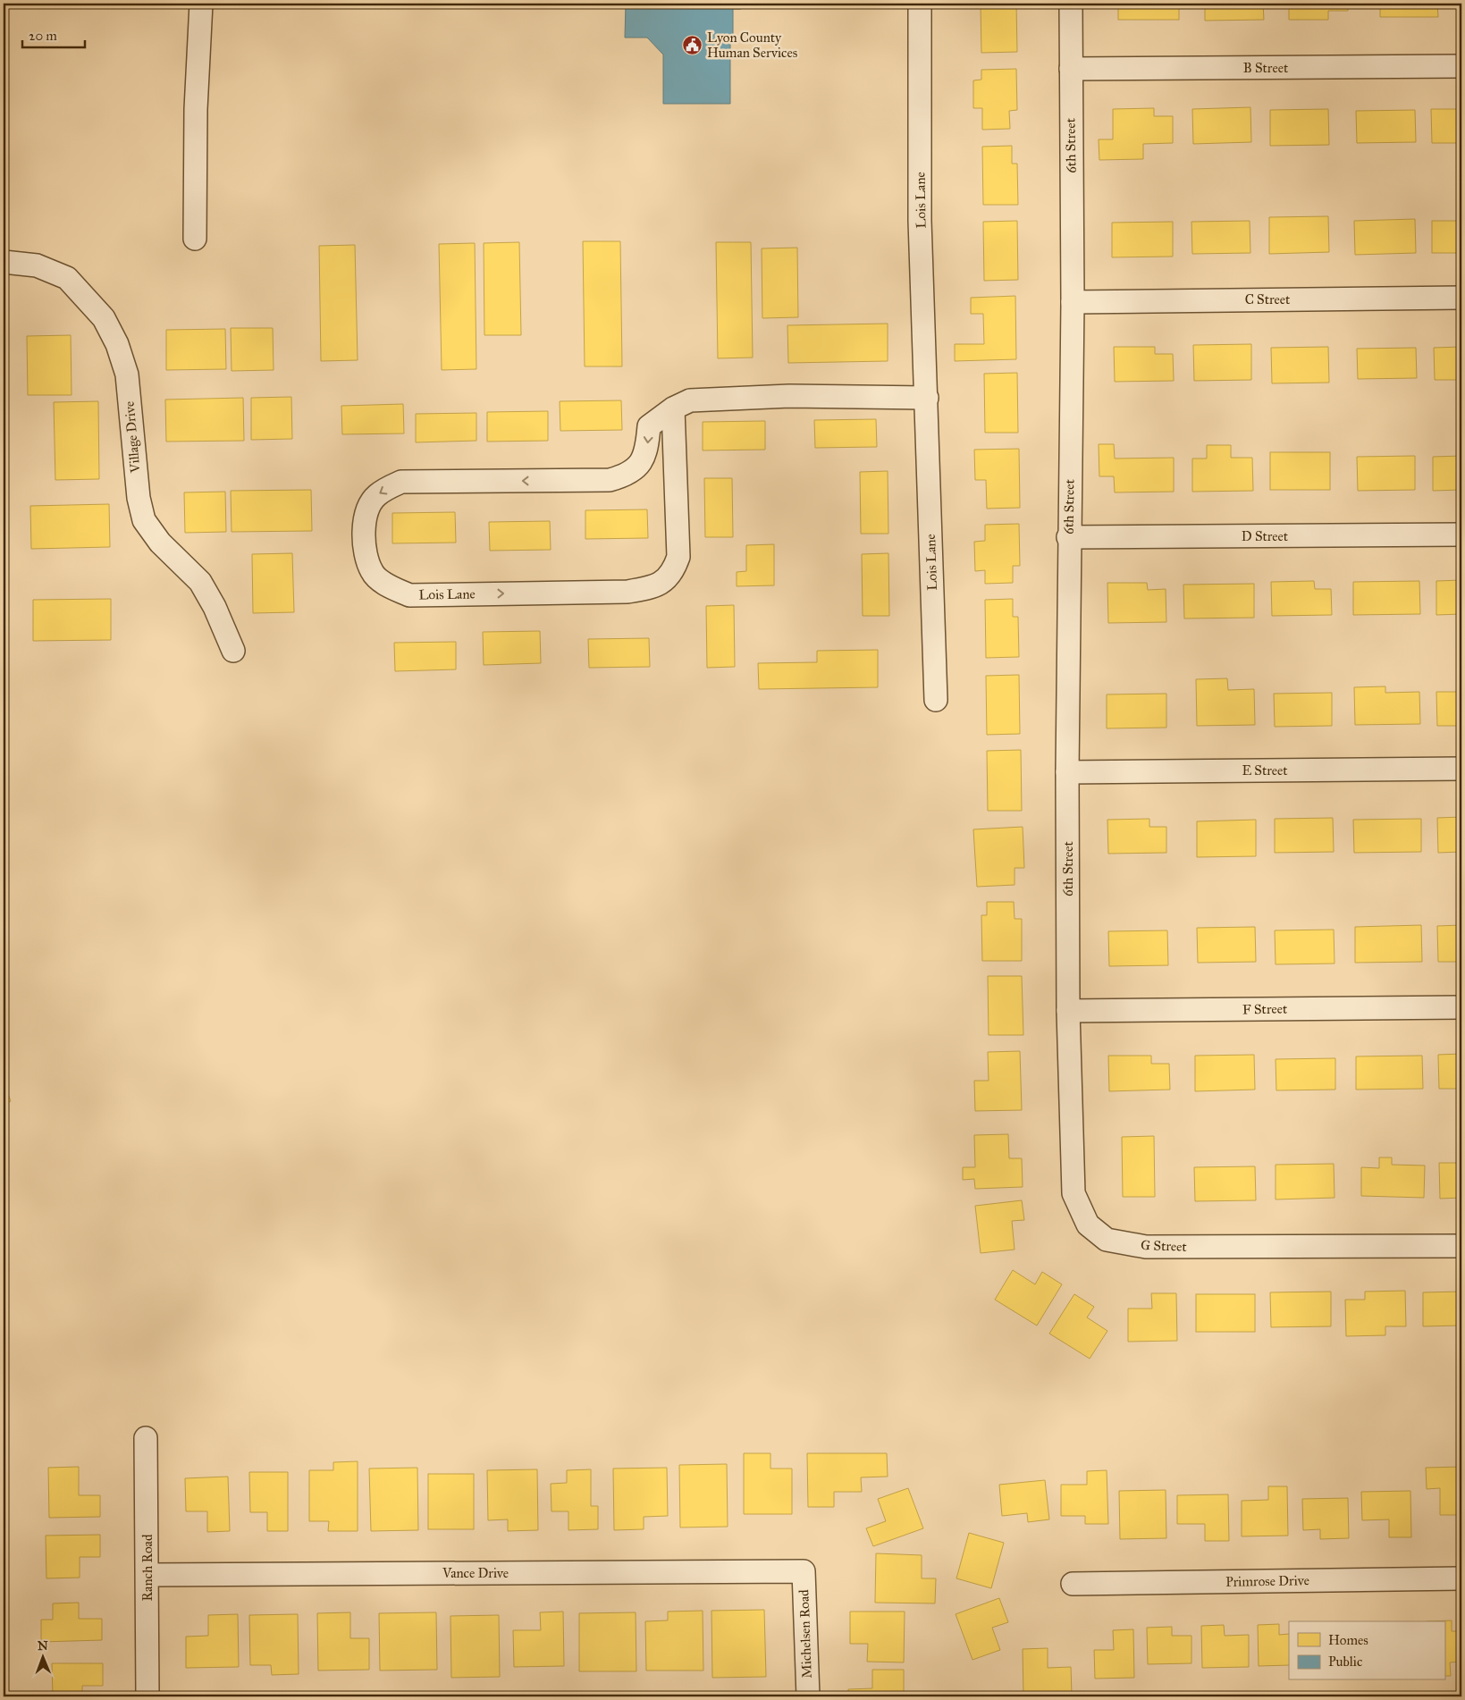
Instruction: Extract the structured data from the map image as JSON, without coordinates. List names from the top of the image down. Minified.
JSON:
{"streets":{"street":["B Street","6th Street","Lois Lane","C Street","Village Drive","D Street","E Street","F Street","G Street","Ranch Road","Vance Drive","Primrose Drive","Michelsen Road"]},"crossings":[["B Street","6th Street"],["6th Street","C Street"],["6th Street","D Street"],["6th Street","E Street"],["6th Street","F Street"],["6th Street","G Street"],["F Street","G Street"],["Ranch Road","Vance Drive"],["Vance Drive","Michelsen Road"]],"places":{"public building":["Lyon County Human Services"]},"legend":["Homes","Public"],"scale_bar":"20 m","north":"top"}
